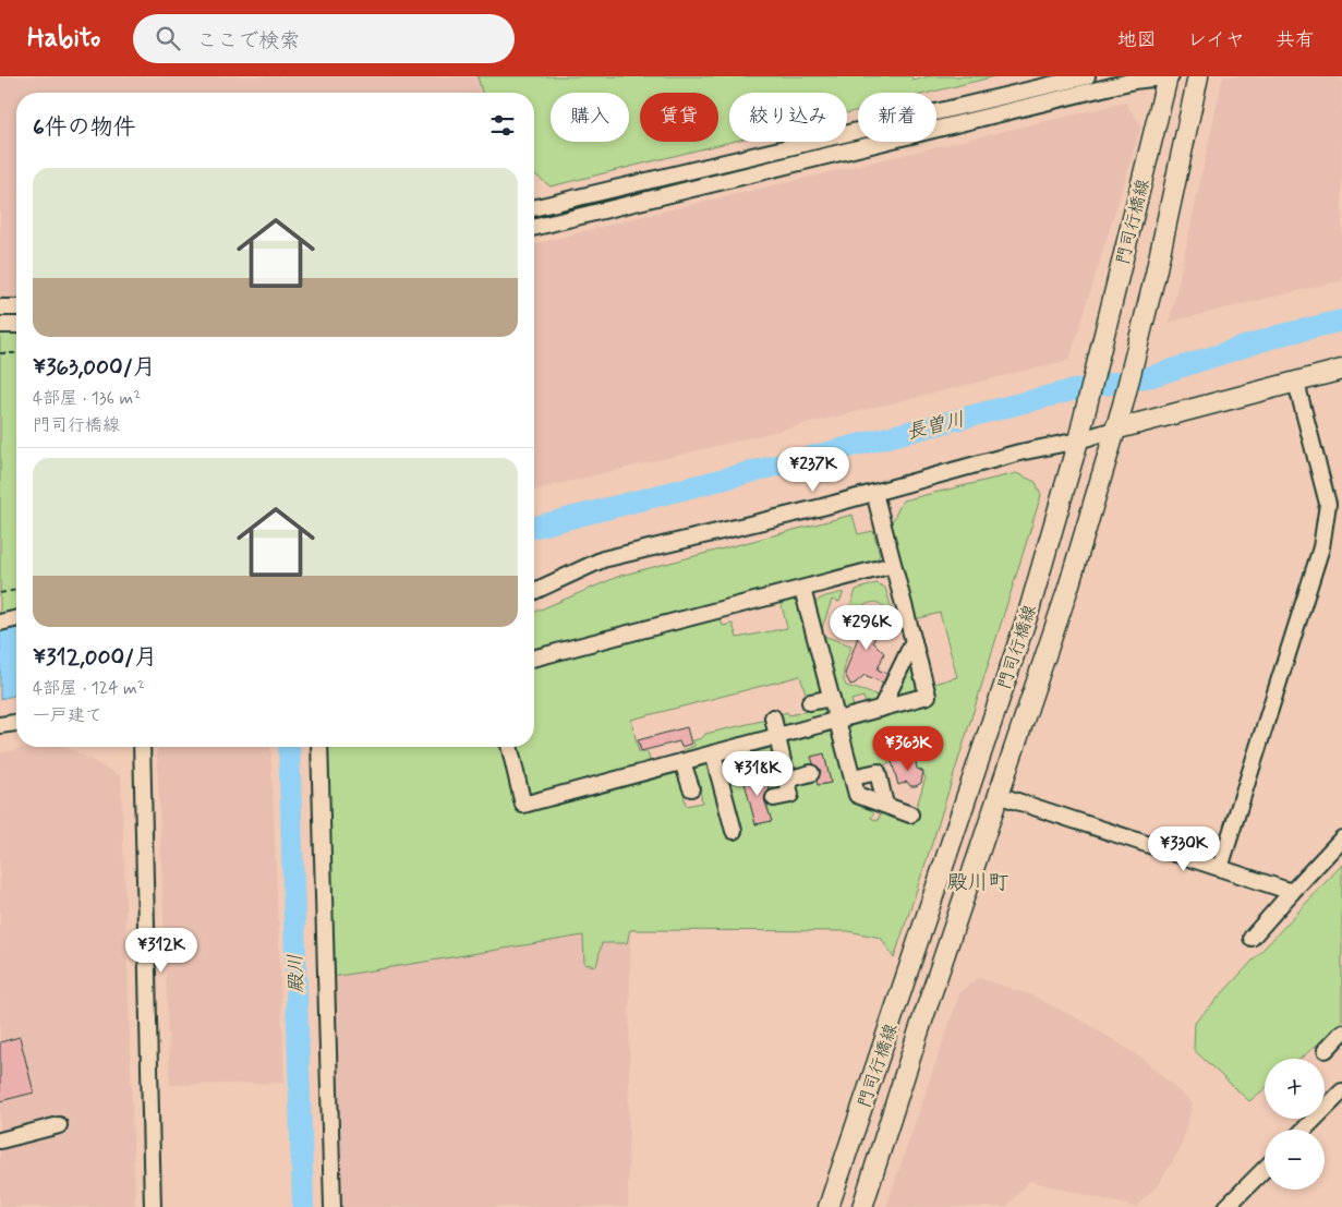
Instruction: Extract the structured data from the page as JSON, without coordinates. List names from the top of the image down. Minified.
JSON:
{"streets":{"main road":["門司行橋線"]},"districts":["殿川町"],"water":["長曽川","殿川"],"page":{"header":"Habito","search":"ここで検索","nav":["地図","レイヤ","共有"],"chip":["購入","賃貸","絞り込み","新着"],"heading":"6件の物件","list":[{"name":"¥363,000/月","note":"4部屋 · 136 m² · 門司行橋線"},{"name":"¥312,000/月","note":"4部屋 · 124 m² · 一戸建て"}],"price":["¥237K","¥296K","¥363K","¥318K","¥330K","¥312K"],"map_buttons":["+","−"]}}
